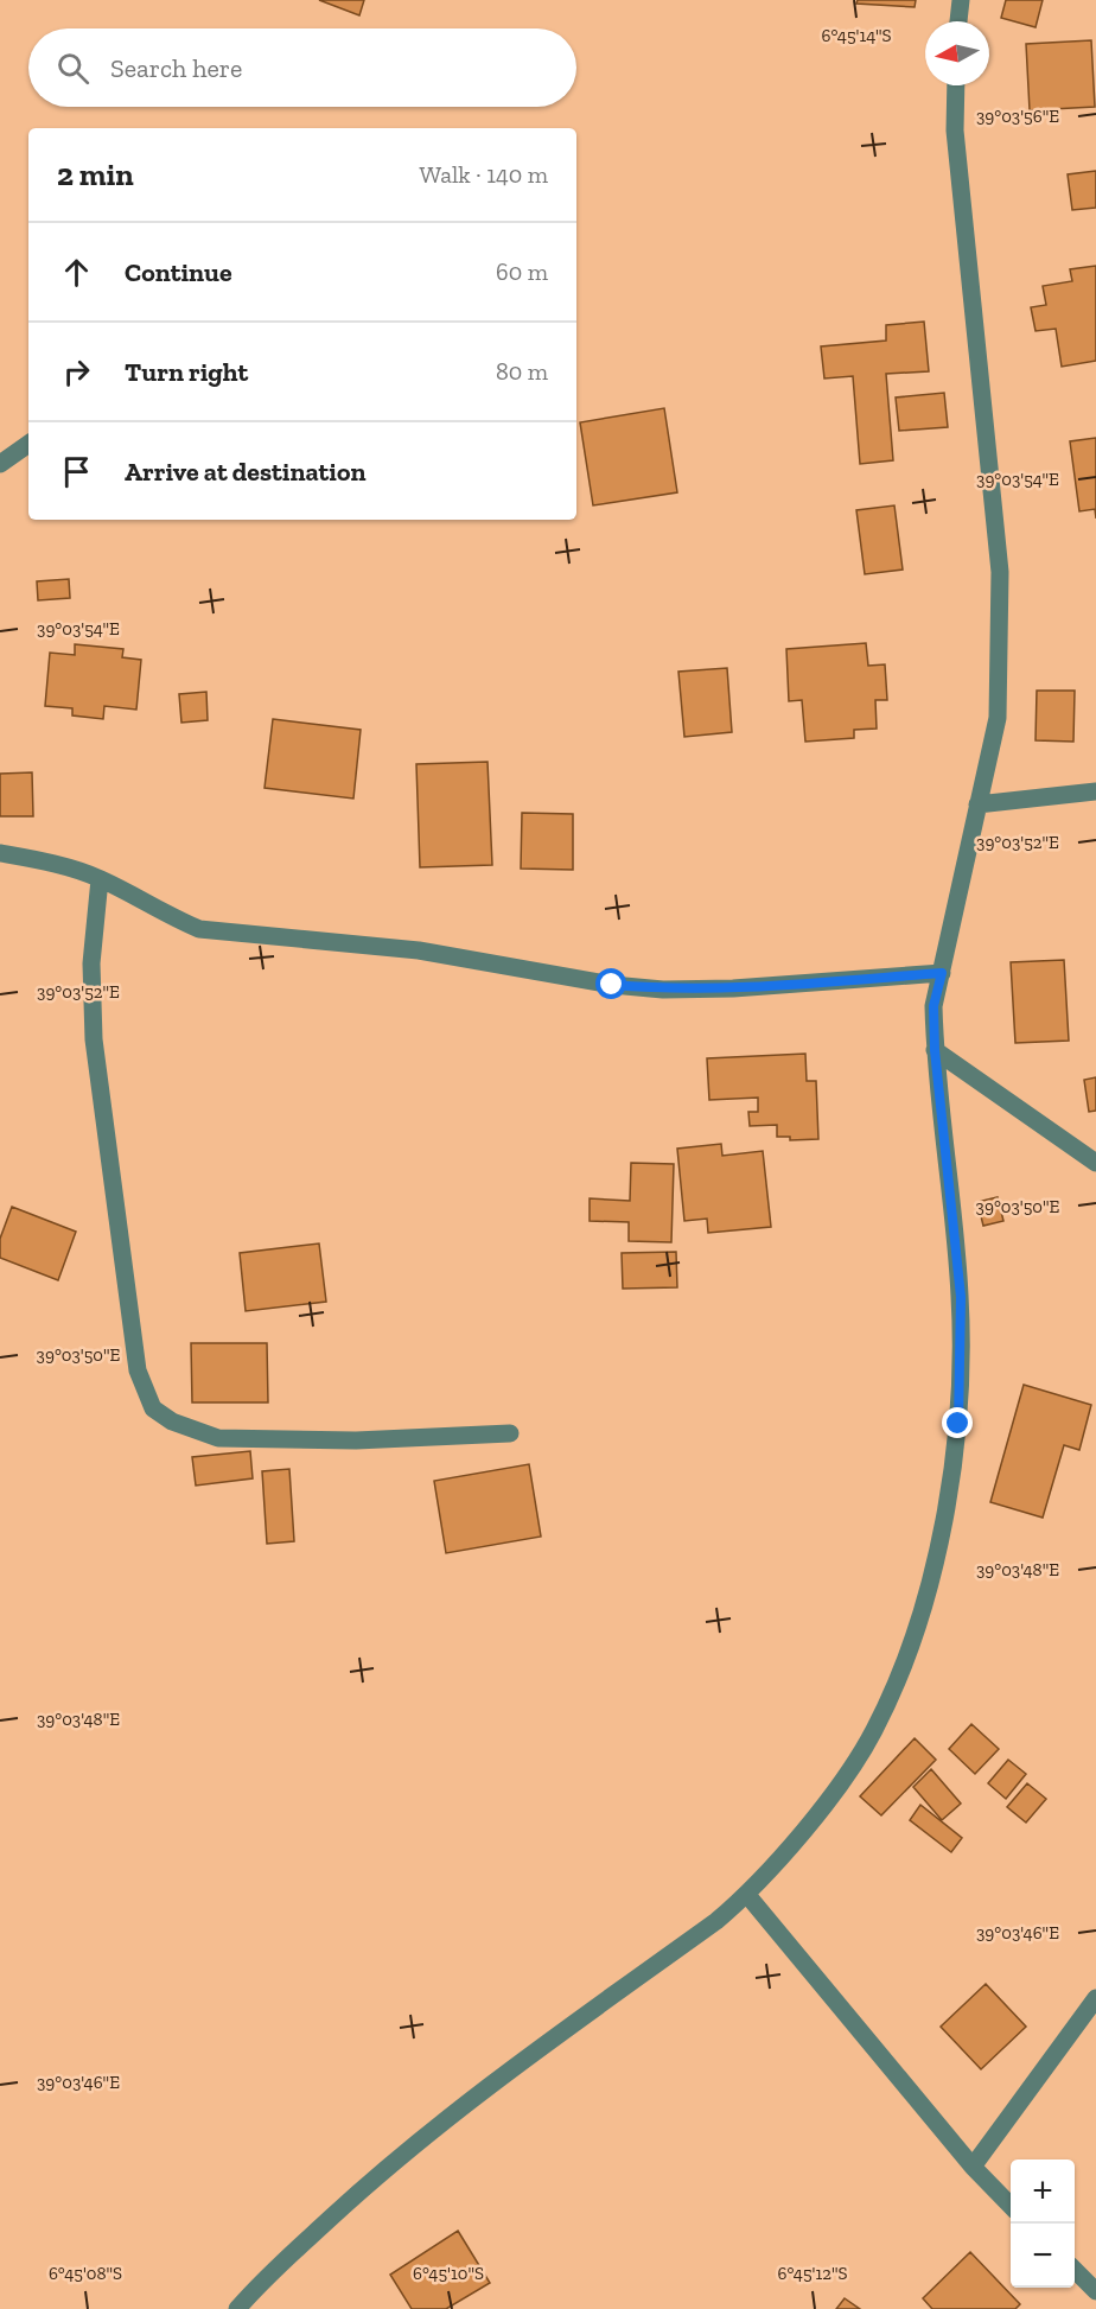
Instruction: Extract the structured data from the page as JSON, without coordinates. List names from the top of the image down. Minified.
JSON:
{"north":"left","page":{"search":"Search here","heading":["2 min","Walk · 140 m"],"list":[["Continue","60 m"],["Turn right","80 m"],"Arrive at destination"],"map_buttons":["+","−"]},"coordinates":["6°45'14\"S","39°03'56\"E","39°03'54\"E","39°03'52\"E","39°03'50\"E","39°03'48\"E","39°03'46\"E","6°45'08\"S","6°45'10\"S","6°45'12\"S"]}
